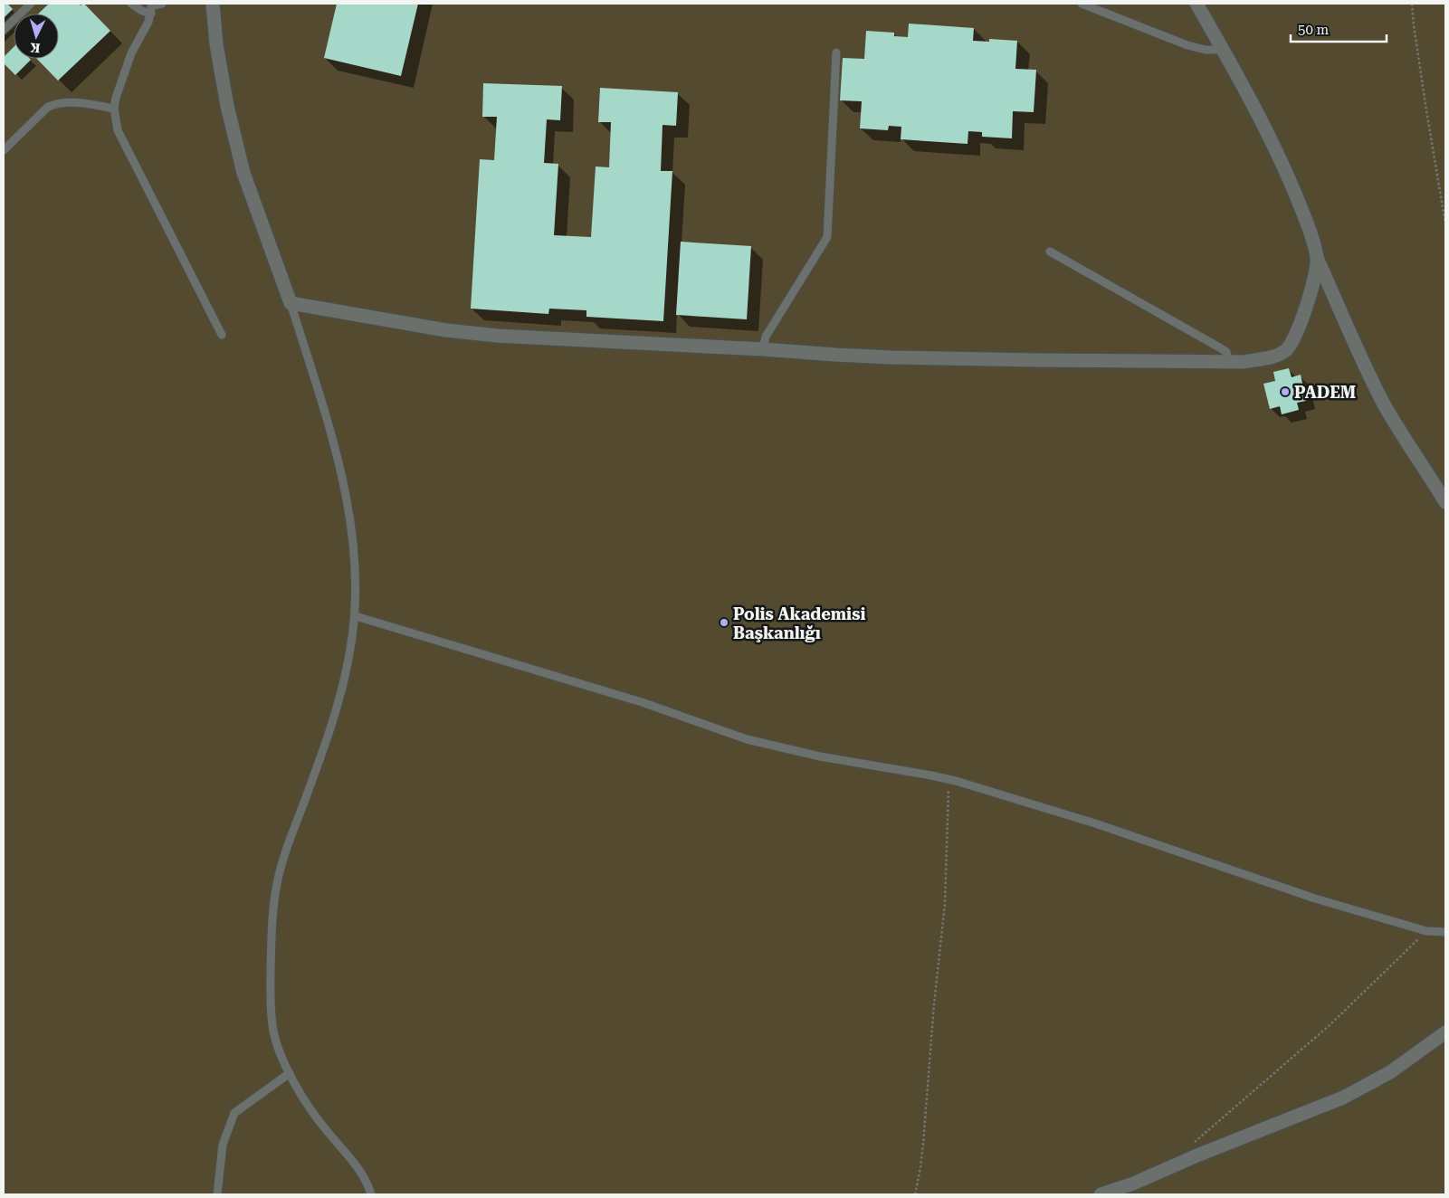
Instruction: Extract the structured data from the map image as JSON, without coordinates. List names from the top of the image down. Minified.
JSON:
{"places":["PADEM","Polis Akademisi Başkanlığı"],"scale_bar":"50 m","north":"bottom"}
